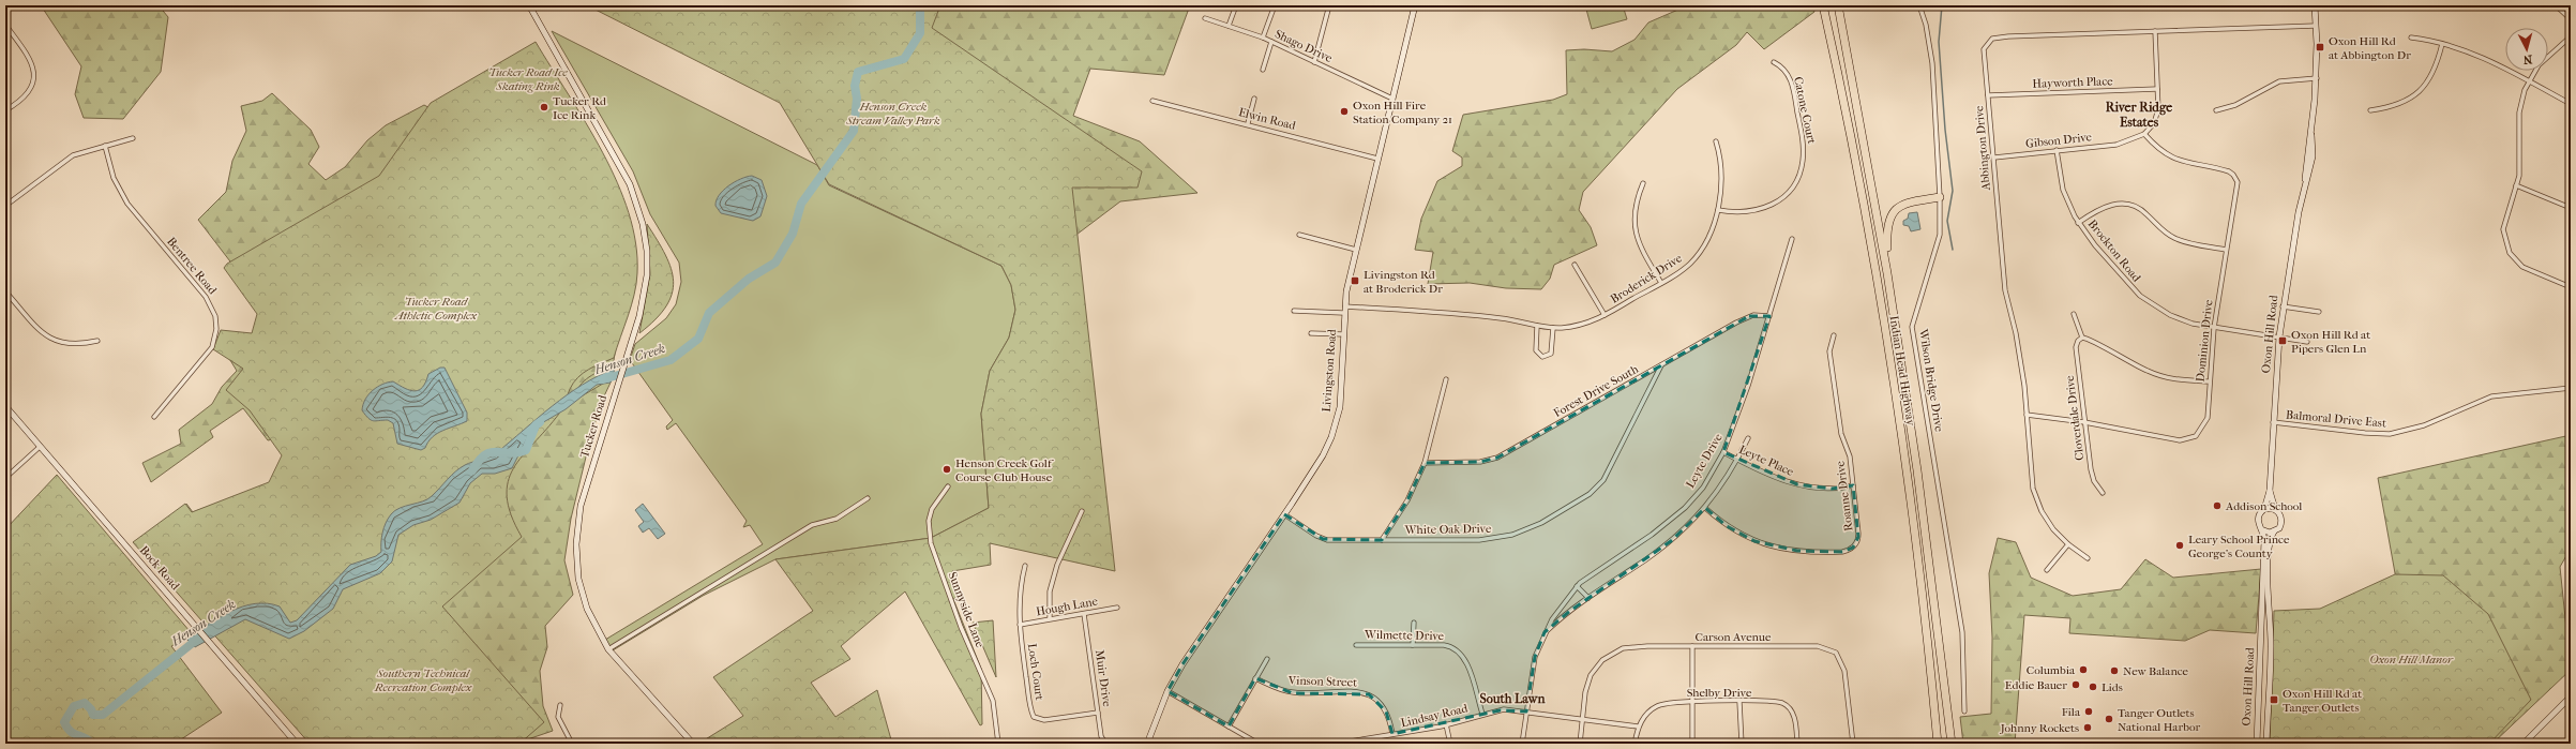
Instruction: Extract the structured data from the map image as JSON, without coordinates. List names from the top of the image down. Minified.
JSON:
{"streets":{"highway":["Indian Head Highway"],"main road":["Oxon Hill Road","Livingston Road","Tucker Road","Bock Road"],"street":["Shago Drive","Hayworth Place","Catone Court","Elwin Road","Gibson Drive","Abbington Drive","Brockton Road","Bentree Road","Broderick Drive","Dominion Drive","Wilson Bridge Drive","Forest Drive South","Cloverdale Drive","Balmoral Drive East","Leyte Drive","Leyte Place","Roanne Drive","White Oak Drive","Hough Lane","Sunnyside Lane","Wilmette Drive","Carson Avenue","Loch Court","Muir Drive","Vinson Street","Shelby Drive","Lindsay Road"]},"crossings":[["Shago Drive","Livingston Road"],["Hayworth Place","Abbington Drive"],["Catone Court","Broderick Drive"],["Elwin Road","Livingston Road"],["Gibson Drive","Abbington Drive"],["Gibson Drive","Brockton Road"],["Gibson Drive","Dominion Drive"],["Abbington Drive","Oxon Hill Road"],["Abbington Drive","Dominion Drive"],["Brockton Road","Oxon Hill Road"],["Brockton Road","Dominion Drive"],["Broderick Drive","Livingston Road"],["Oxon Hill Road","Balmoral Drive East"],["Dominion Drive","Cloverdale Drive"],["Livingston Road","White Oak Drive"],["Forest Drive South","Leyte Drive"],["Forest Drive South","White Oak Drive"],["Leyte Drive","Leyte Place"],["Leyte Drive","Roanne Drive"],["Leyte Drive","Lindsay Road"],["Leyte Place","Roanne Drive"],["Hough Lane","Loch Court"],["Hough Lane","Muir Drive"],["Wilmette Drive","Lindsay Road"],["Carson Avenue","Lindsay Road"],["Loch Court","Muir Drive"],["Vinson Street","Lindsay Road"],["Shelby Drive","Lindsay Road"]],"districts":["River Ridge Estates","South Lawn"],"water":["Henson Creek"],"parks":["Tucker Road Ice Skating Rink","Henson Creek Stream Valley Park","Tucker Road Athletic Complex","Oxon Hill Manor","Southern Technical Recreation Complex"],"places":{"transit":["Oxon Hill Rd at Abbington Dr","Livingston Rd at Broderick Dr","Oxon Hill Rd at Pipers Glen Ln","Oxon Hill Rd at Tanger Outlets"],"other":["Tucker Rd Ice Rink","Oxon Hill Fire Station Company 21","Henson Creek Golf Course Club House","Addison School","Leary School Prince George's County","Columbia","New Balance","Eddie Bauer","Lids","Fila","Tanger Outlets National Harbor","Johnny Rockets"]},"north":"bottom"}
